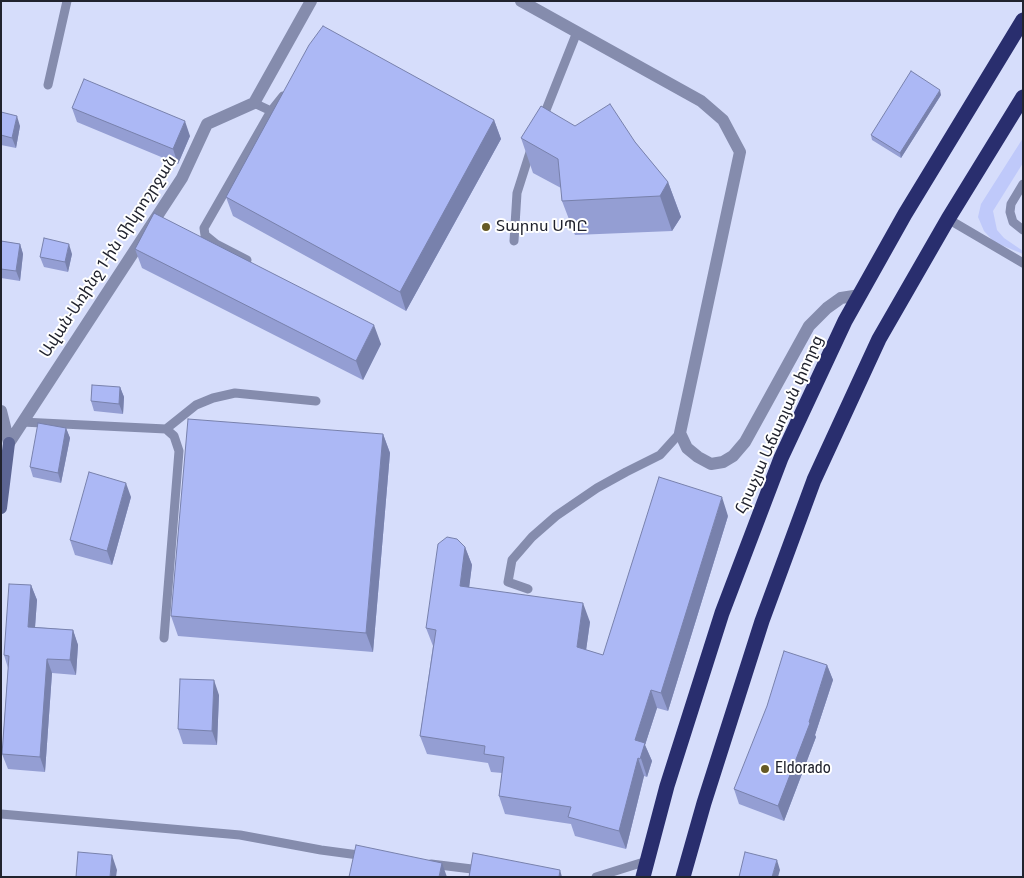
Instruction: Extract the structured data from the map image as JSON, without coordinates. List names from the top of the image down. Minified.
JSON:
{"streets":{"highway":["Հրաչյա Աճառյան փողոց"],"street":["Ավան-Առինջ 1-ին միկրոշրջան"]},"places":["Տարոս ՍՊԸ","Eldorado"]}
